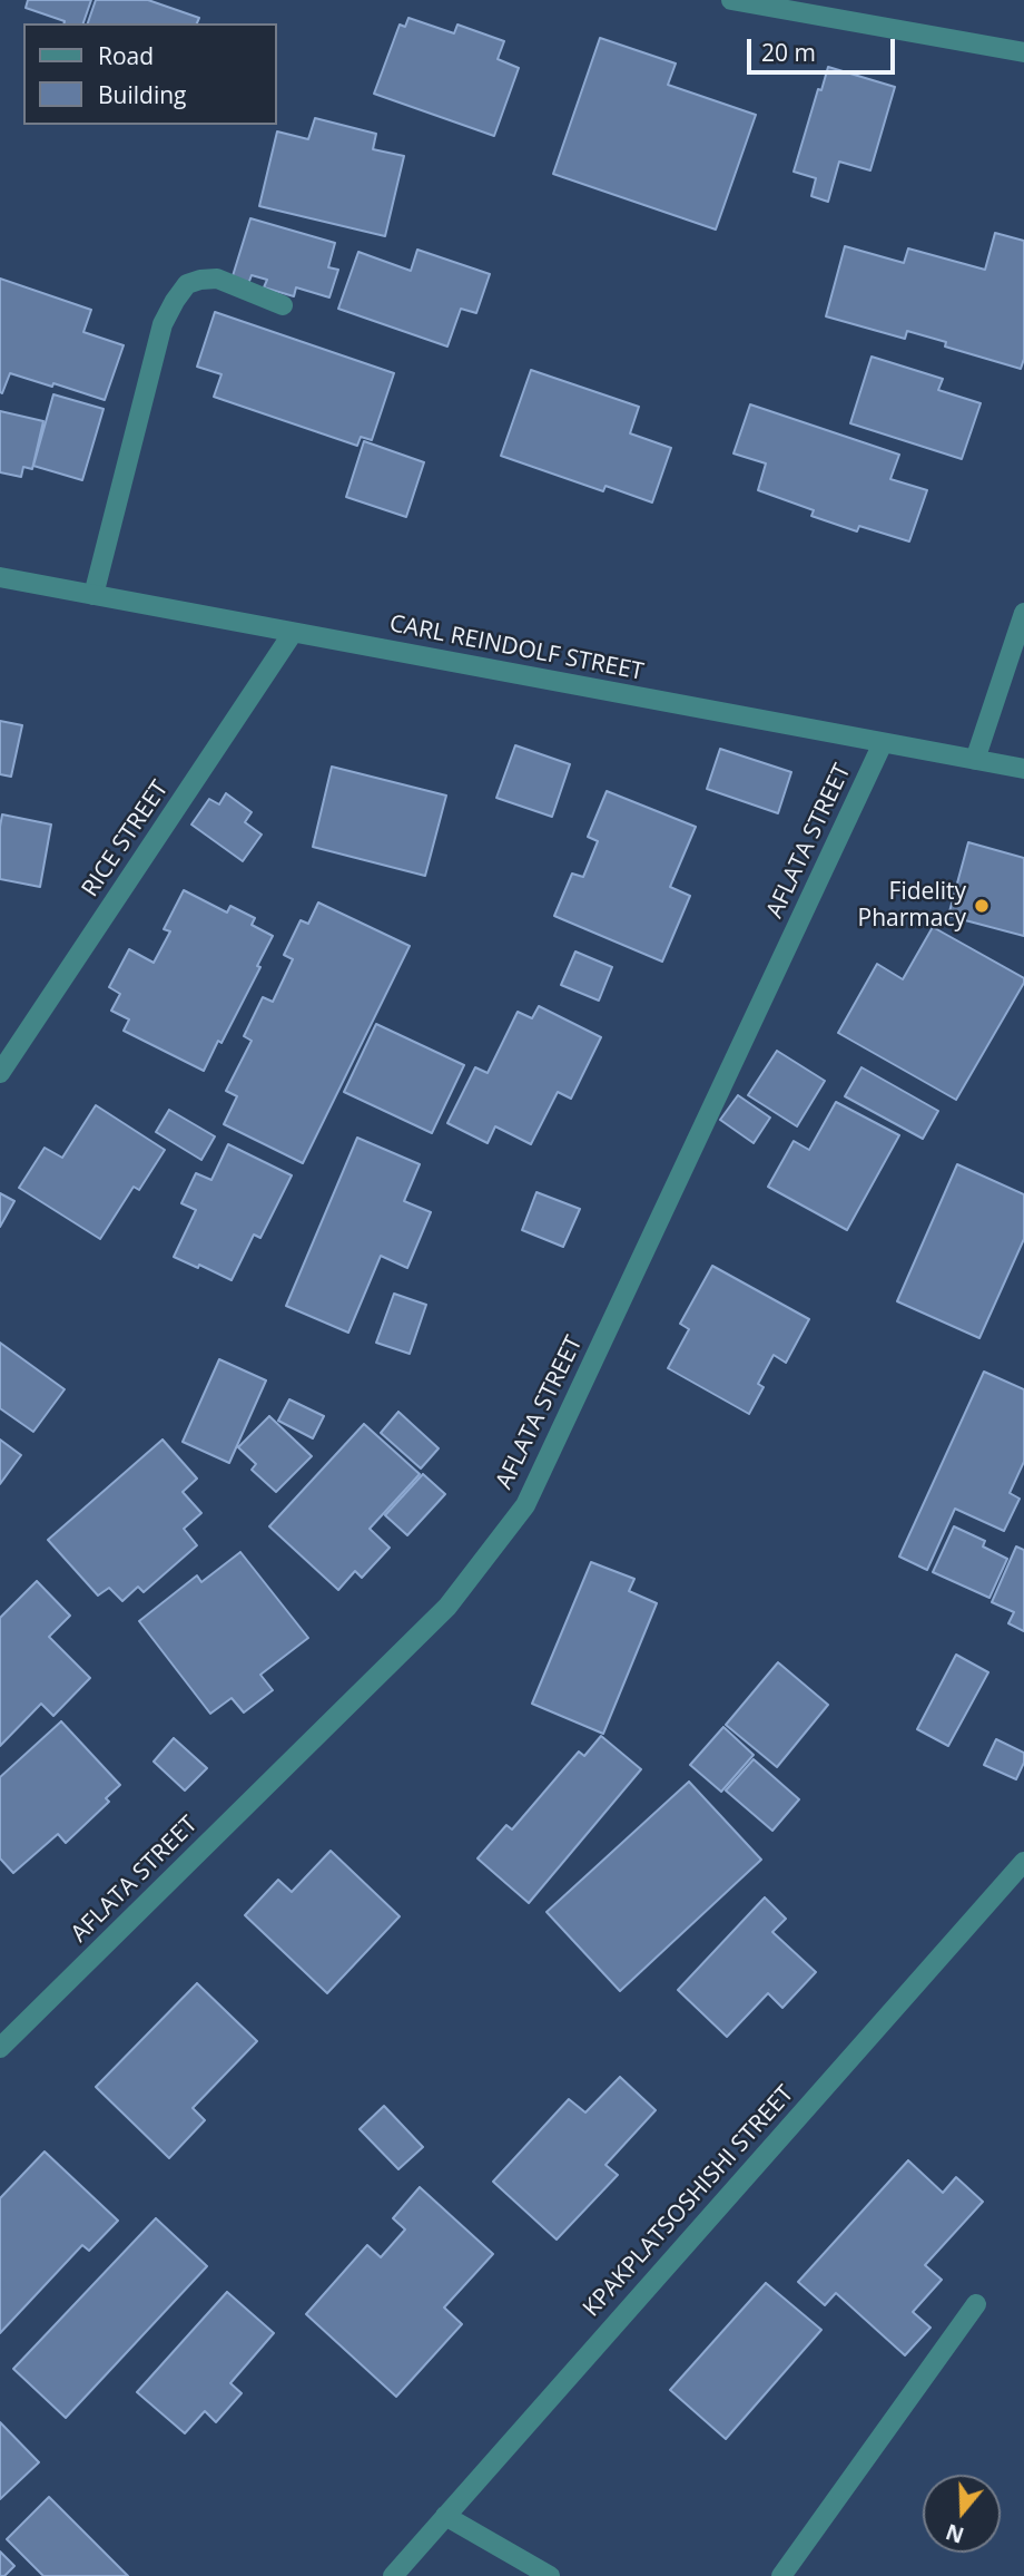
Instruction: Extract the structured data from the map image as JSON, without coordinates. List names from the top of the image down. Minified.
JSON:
{"streets":{"street":["CARL REINDOLF STREET","RICE STREET","AFLATA STREET","KPAKPLATSOSHISHI STREET"]},"crossings":[["CARL REINDOLF STREET","RICE STREET"],["CARL REINDOLF STREET","AFLATA STREET"]],"places":["Fidelity Pharmacy"],"legend":["Road","Building"],"scale_bar":"20 m","north":"bottom"}
